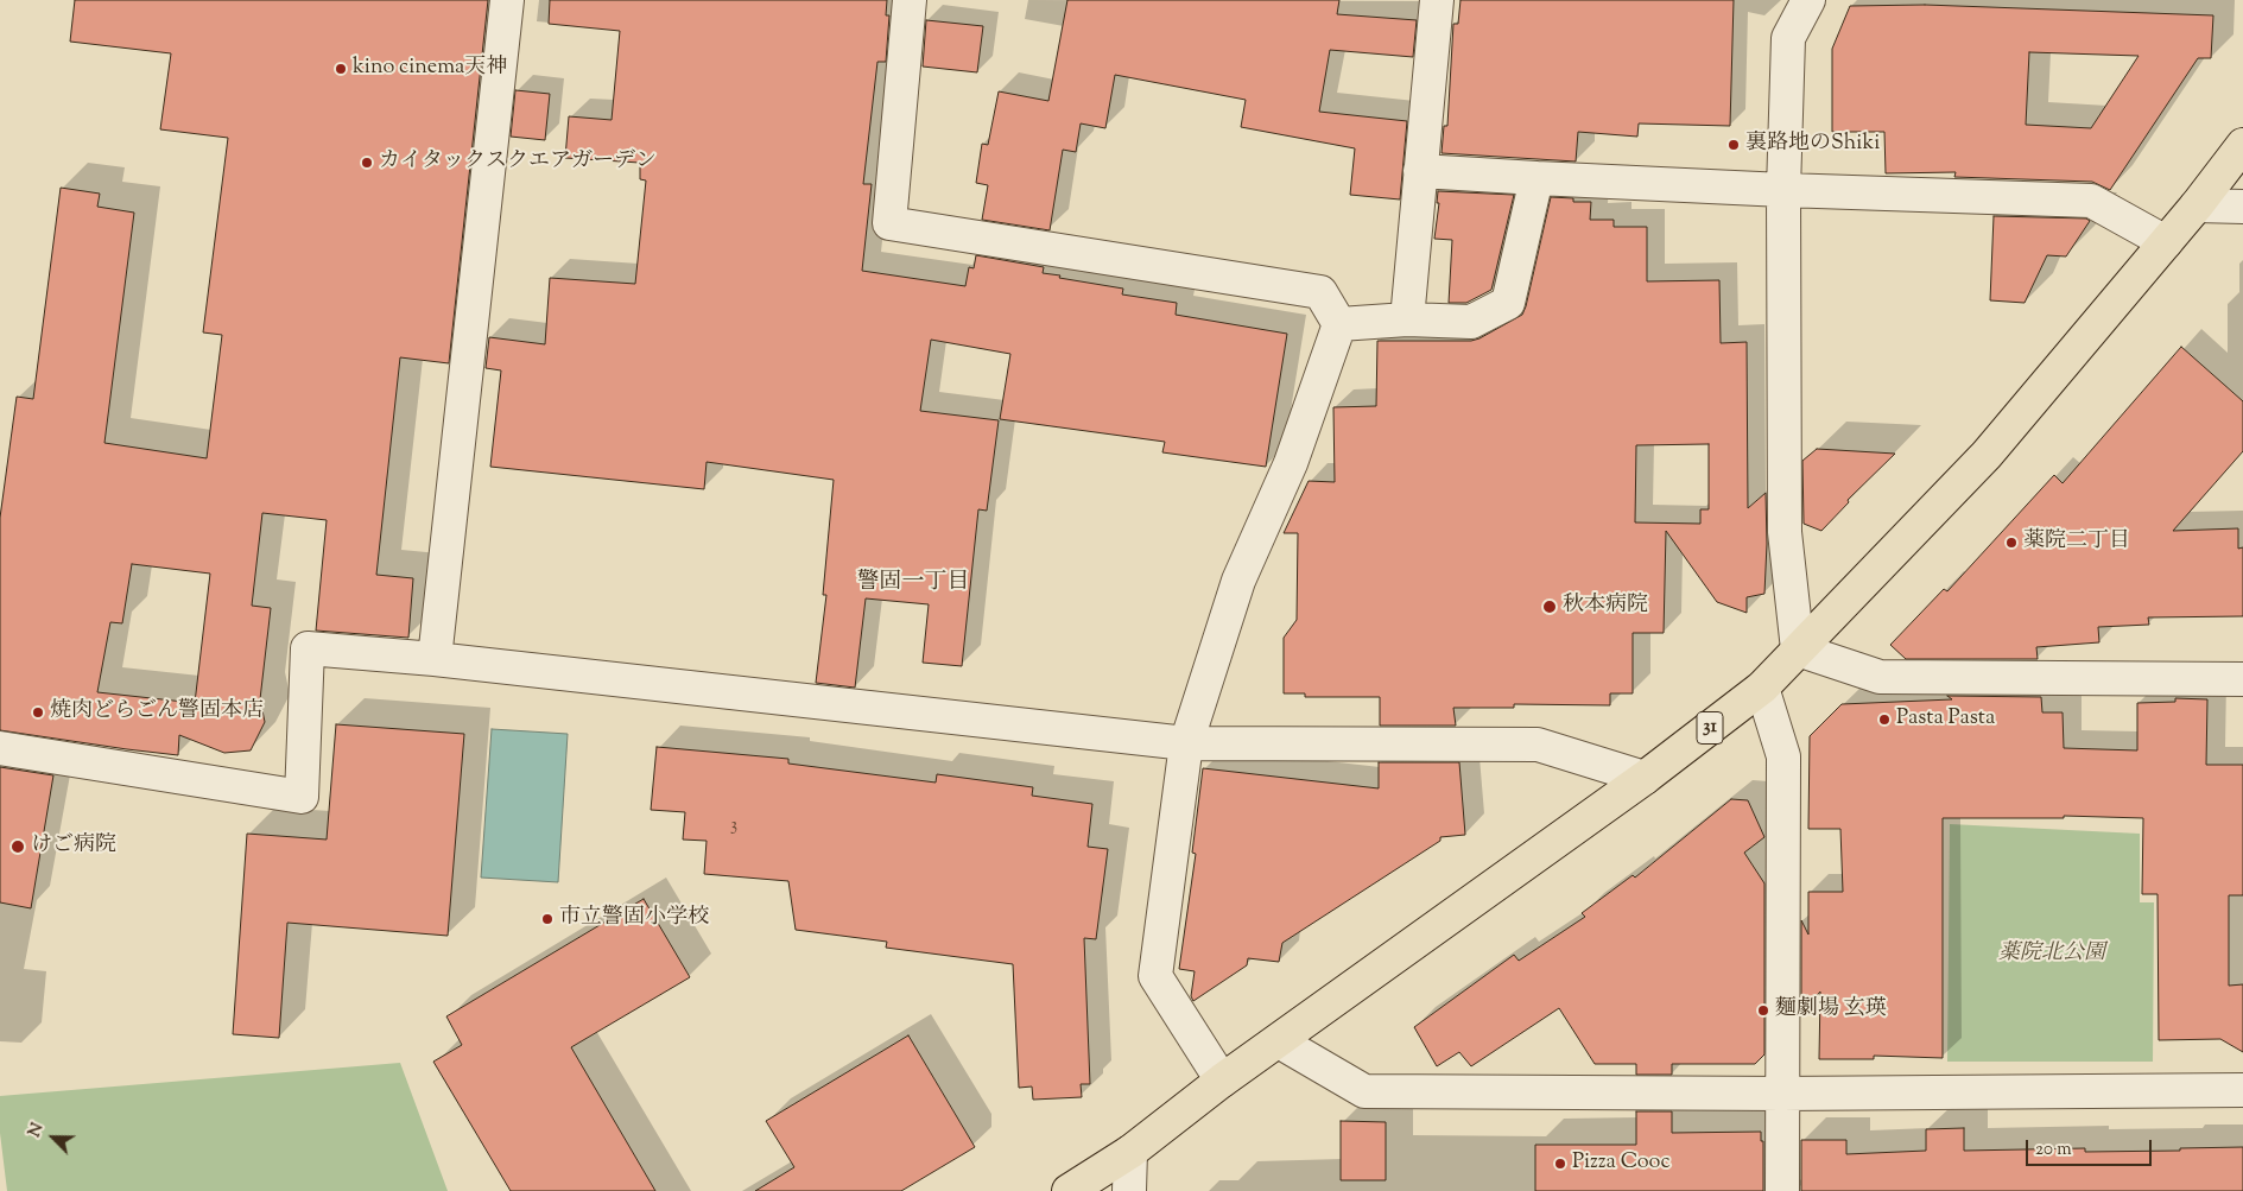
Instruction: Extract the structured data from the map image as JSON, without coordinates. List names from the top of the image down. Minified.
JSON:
{"streets":{"main road":["31"]},"districts":["警固一丁目"],"parks":["薬院北公園"],"places":["kino cinema天神","裏路地のShiki","カイタックスクエアガーデン","薬院二丁目","秋本病院","焼肉どらごん警固本店","Pasta Pasta","けご病院","市立警固小学校","麵劇場 玄瑛","Pizza Cooc"],"house_numbers":["3"],"scale_bar":"20 m","north":"top left"}
